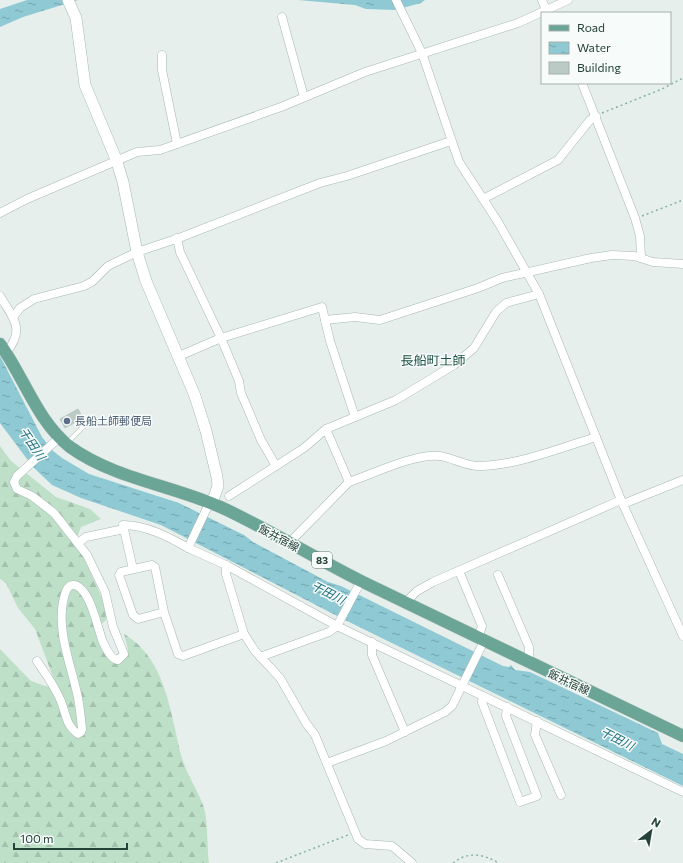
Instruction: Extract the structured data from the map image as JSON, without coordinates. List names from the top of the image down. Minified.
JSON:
{"streets":{"main road":["飯井宿線","83"]},"districts":["長船町土師"],"water":["干田川"],"places":["長船土師郵便局"],"legend":["Road","Water","Building"],"scale_bar":"100 m","north":"top right"}
